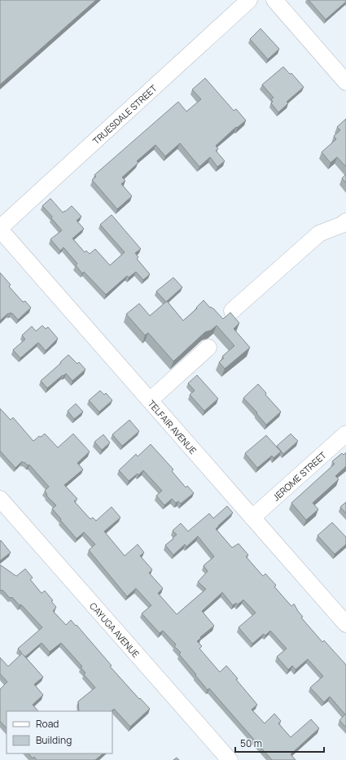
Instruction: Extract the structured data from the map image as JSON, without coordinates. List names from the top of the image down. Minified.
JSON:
{"streets":{"street":["TRUESDALE STREET","TELFAIR AVENUE","JEROME STREET","CAYUGA AVENUE"]},"crossings":[["TRUESDALE STREET","TELFAIR AVENUE"],["TELFAIR AVENUE","JEROME STREET"]],"legend":["Road","Building"],"scale_bar":"50 m"}
